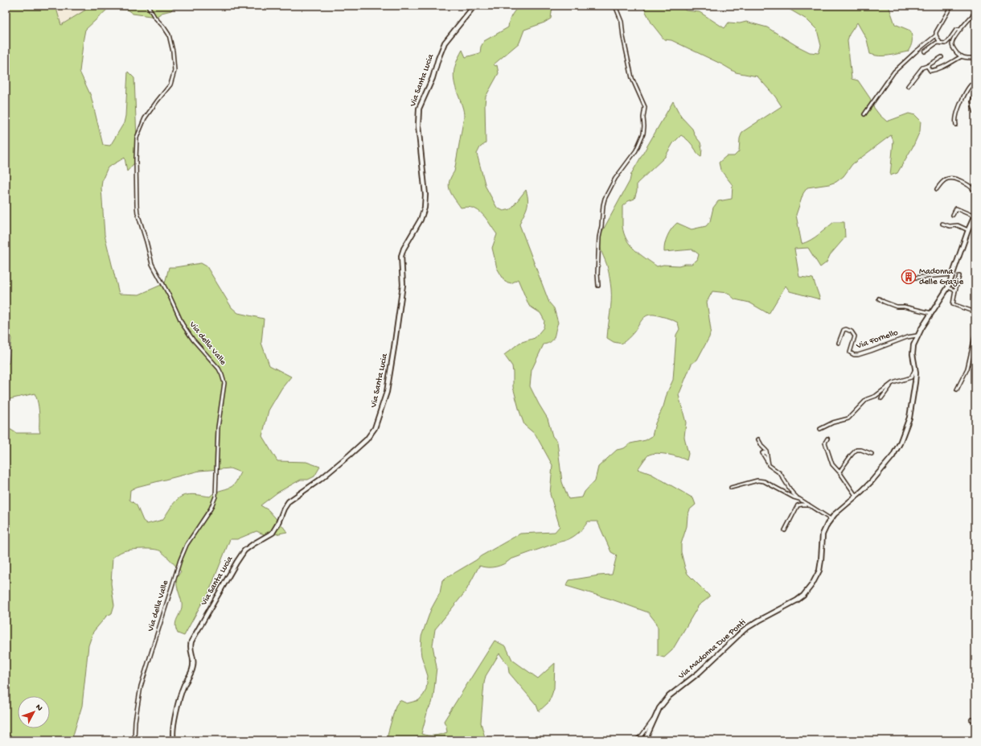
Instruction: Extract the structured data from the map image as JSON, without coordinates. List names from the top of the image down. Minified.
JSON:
{"streets":{"street":["Via Santa Lucia","Via Fornello","Via della Valle","Via Madonna Due Ponti"]},"crossings":[["Via Fornello","Via Madonna Due Ponti"]],"places":{"building":["Madonna delle Grazie"]},"north":"top right"}
